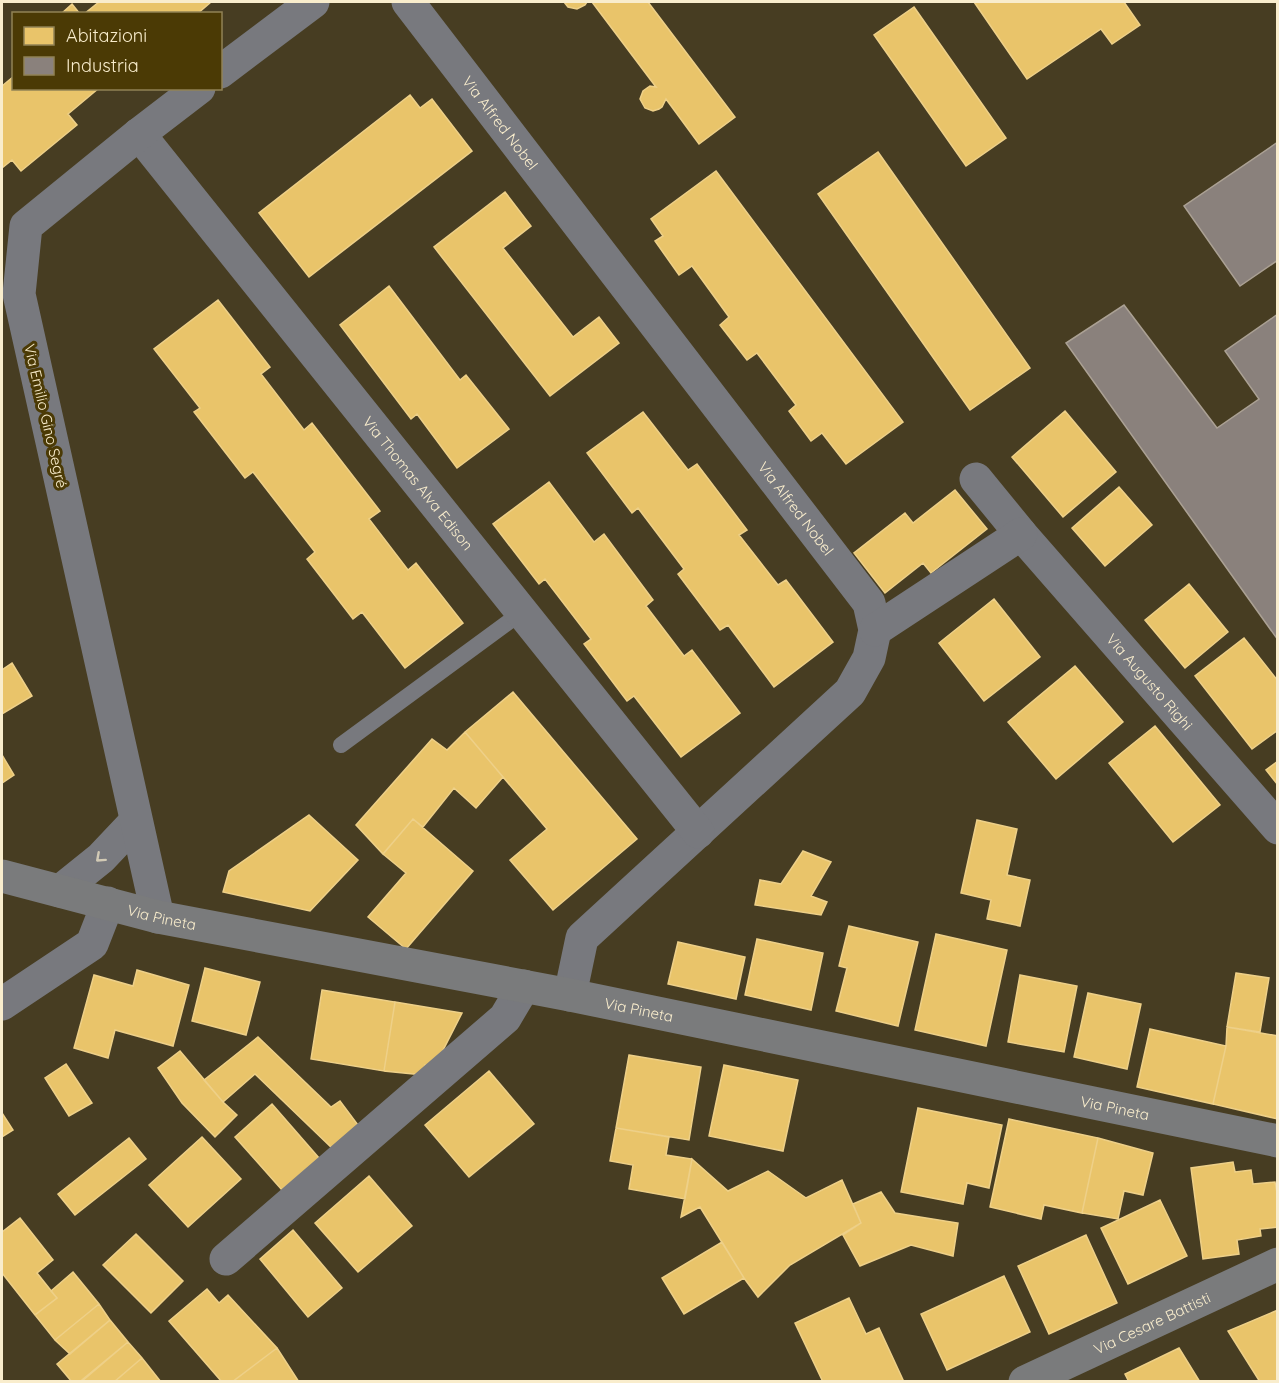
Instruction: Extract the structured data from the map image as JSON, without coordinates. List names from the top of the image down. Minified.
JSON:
{"streets":{"street":["Via Alfred Nobel","Via Emilio Gino Segré","Via Thomas Alva Edison","Via Augusto Righi","Via Pineta","Via Cesare Battisti"]},"crossings":[["Via Alfred Nobel","Via Thomas Alva Edison"],["Via Alfred Nobel","Via Pineta"],["Via Emilio Gino Segré","Via Thomas Alva Edison"],["Via Emilio Gino Segré","Via Pineta"]],"legend":["Abitazioni","Industria"]}
